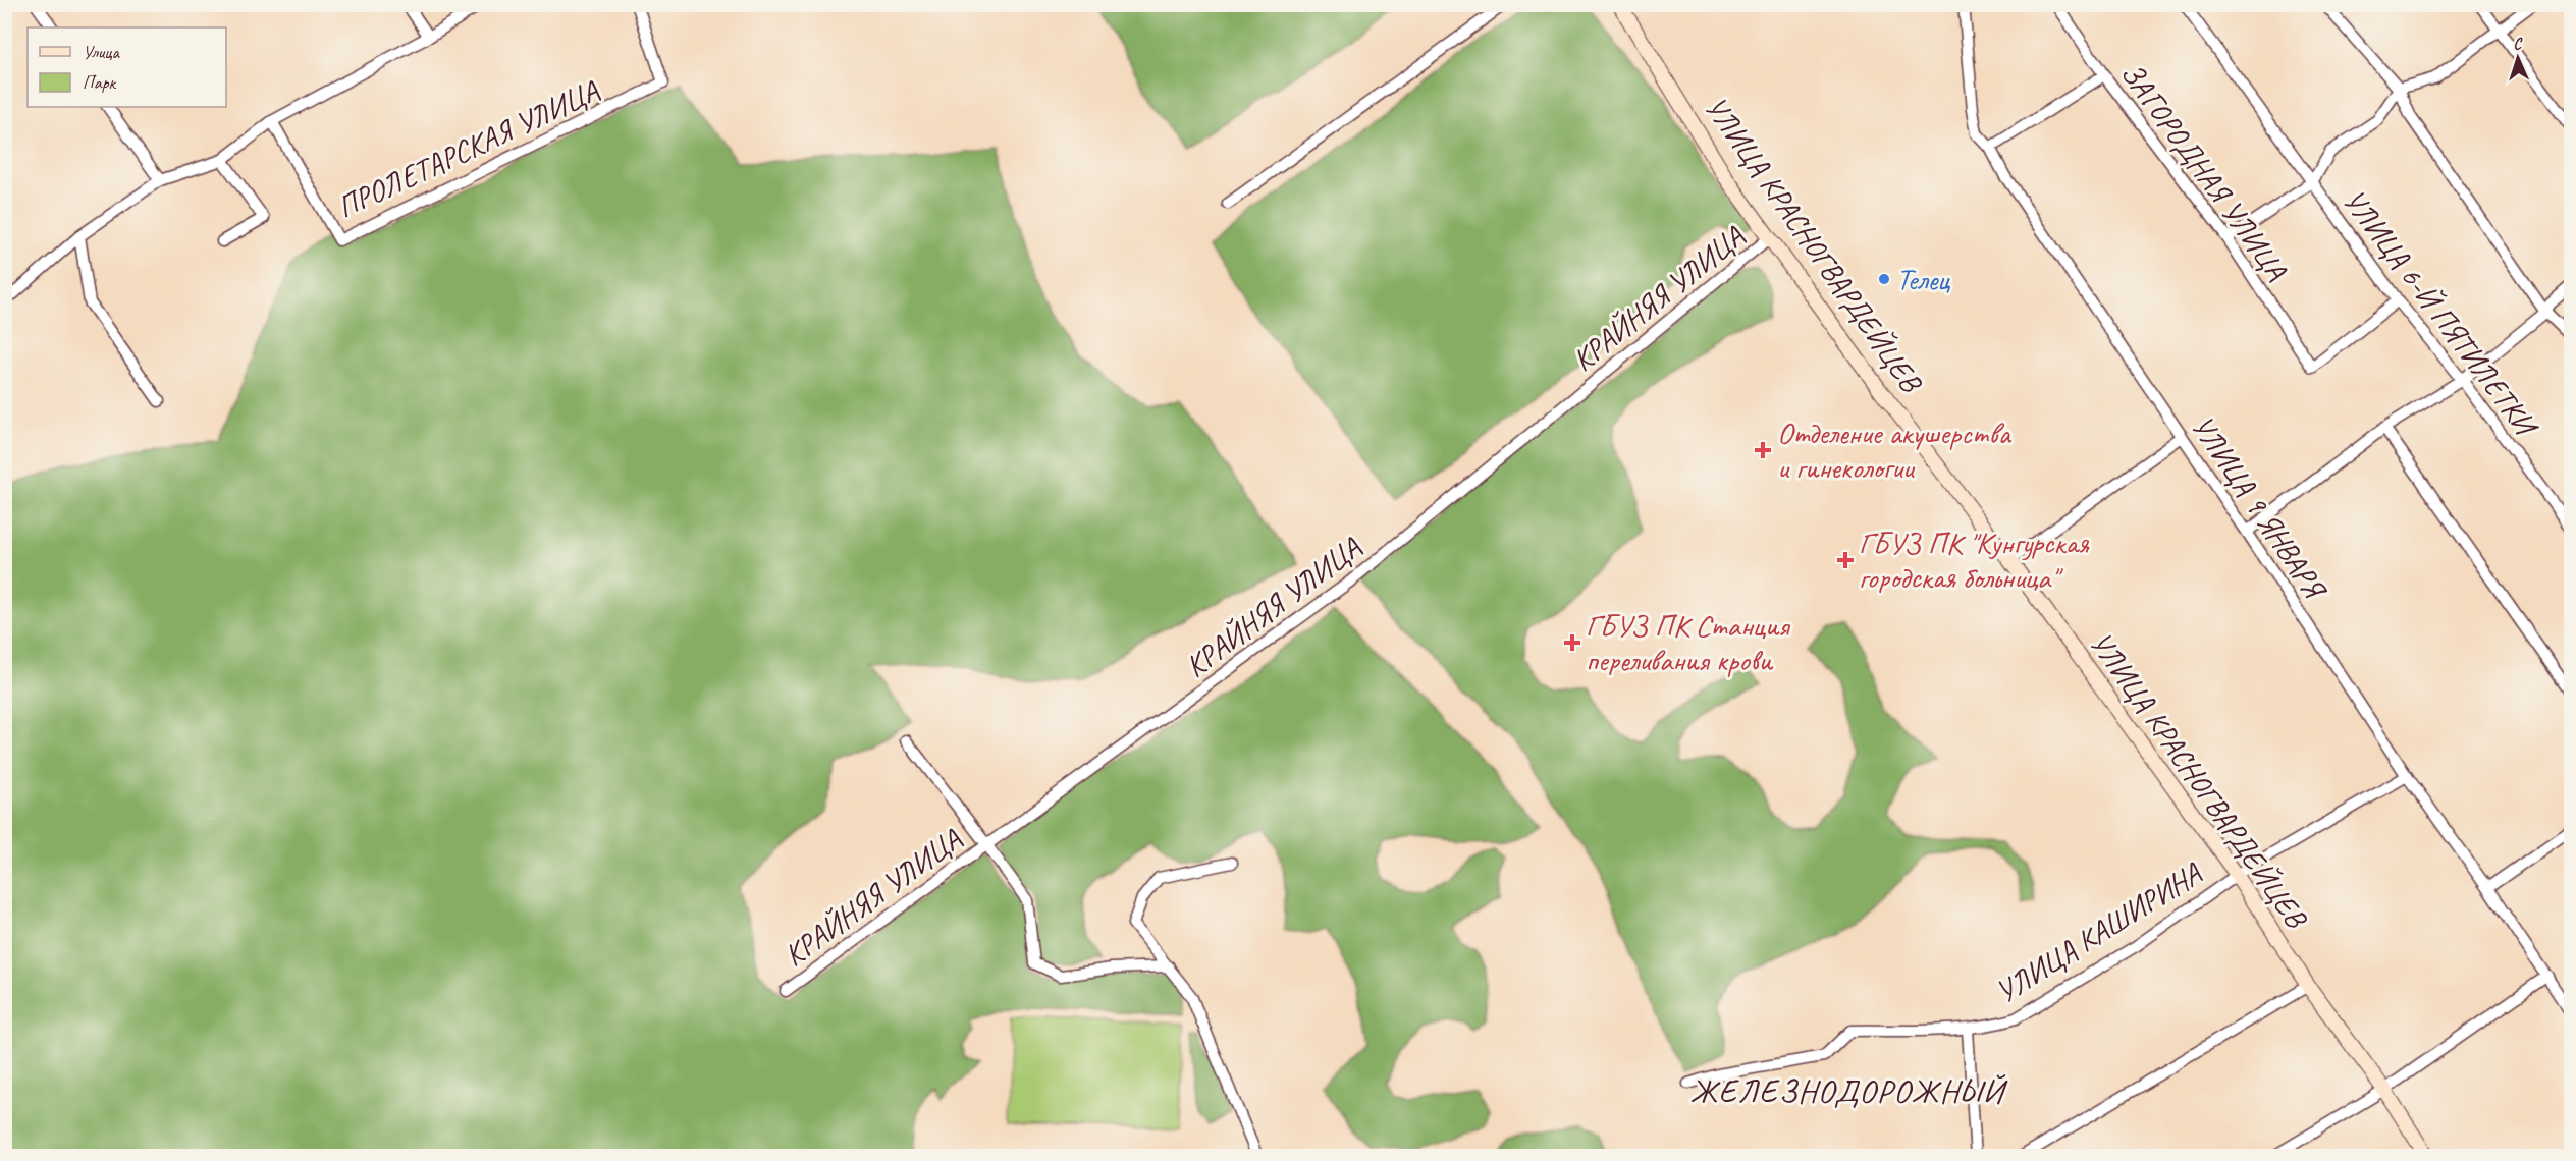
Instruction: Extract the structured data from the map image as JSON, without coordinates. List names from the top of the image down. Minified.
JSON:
{"streets":{"street":["ПРОЛЕТАРСКАЯ УЛИЦА","ЗАГОРОДНАЯ УЛИЦА","УЛИЦА КРАСНОГВАРДЕЙЦЕВ","КРАЙНЯЯ УЛИЦА","УЛИЦА 6-Й ПЯТИЛЕТКИ","УЛИЦА 9 ЯНВАРЯ","УЛИЦА КАШИРИНА"]},"crossings":[["ЗАГОРОДНАЯ УЛИЦА","УЛИЦА 6-Й ПЯТИЛЕТКИ"],["УЛИЦА КРАСНОГВАРДЕЙЦЕВ","КРАЙНЯЯ УЛИЦА"],["УЛИЦА КРАСНОГВАРДЕЙЦЕВ","УЛИЦА КАШИРИНА"],["УЛИЦА 9 ЯНВАРЯ","УЛИЦА КАШИРИНА"]],"districts":["ЖЕЛЕЗНОДОРОЖНЫЙ"],"places":{"other":["Телец"],"health":["Отделение акушерства и гинекологии","ГБУЗ ПК \"Кунгурская городская больница\"","ГБУЗ ПК Станция переливания крови"]},"legend":["Улица","Парк"],"north":"top"}
